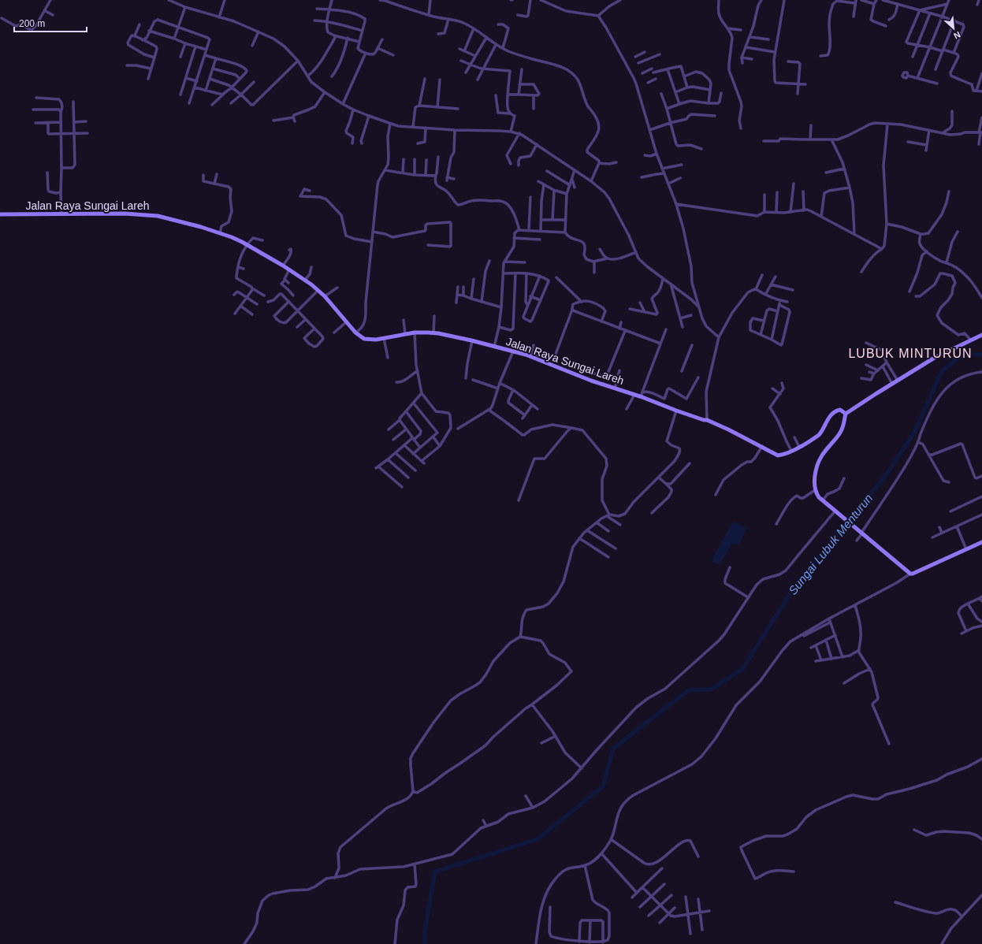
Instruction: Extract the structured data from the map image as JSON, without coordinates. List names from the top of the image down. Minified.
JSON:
{"streets":{"street":["Jalan Raya Sungai Lareh"]},"districts":["LUBUK MINTURUN"],"water":["Sungai Lubuk Menturun"],"scale_bar":"200 m","north":"bottom right"}
